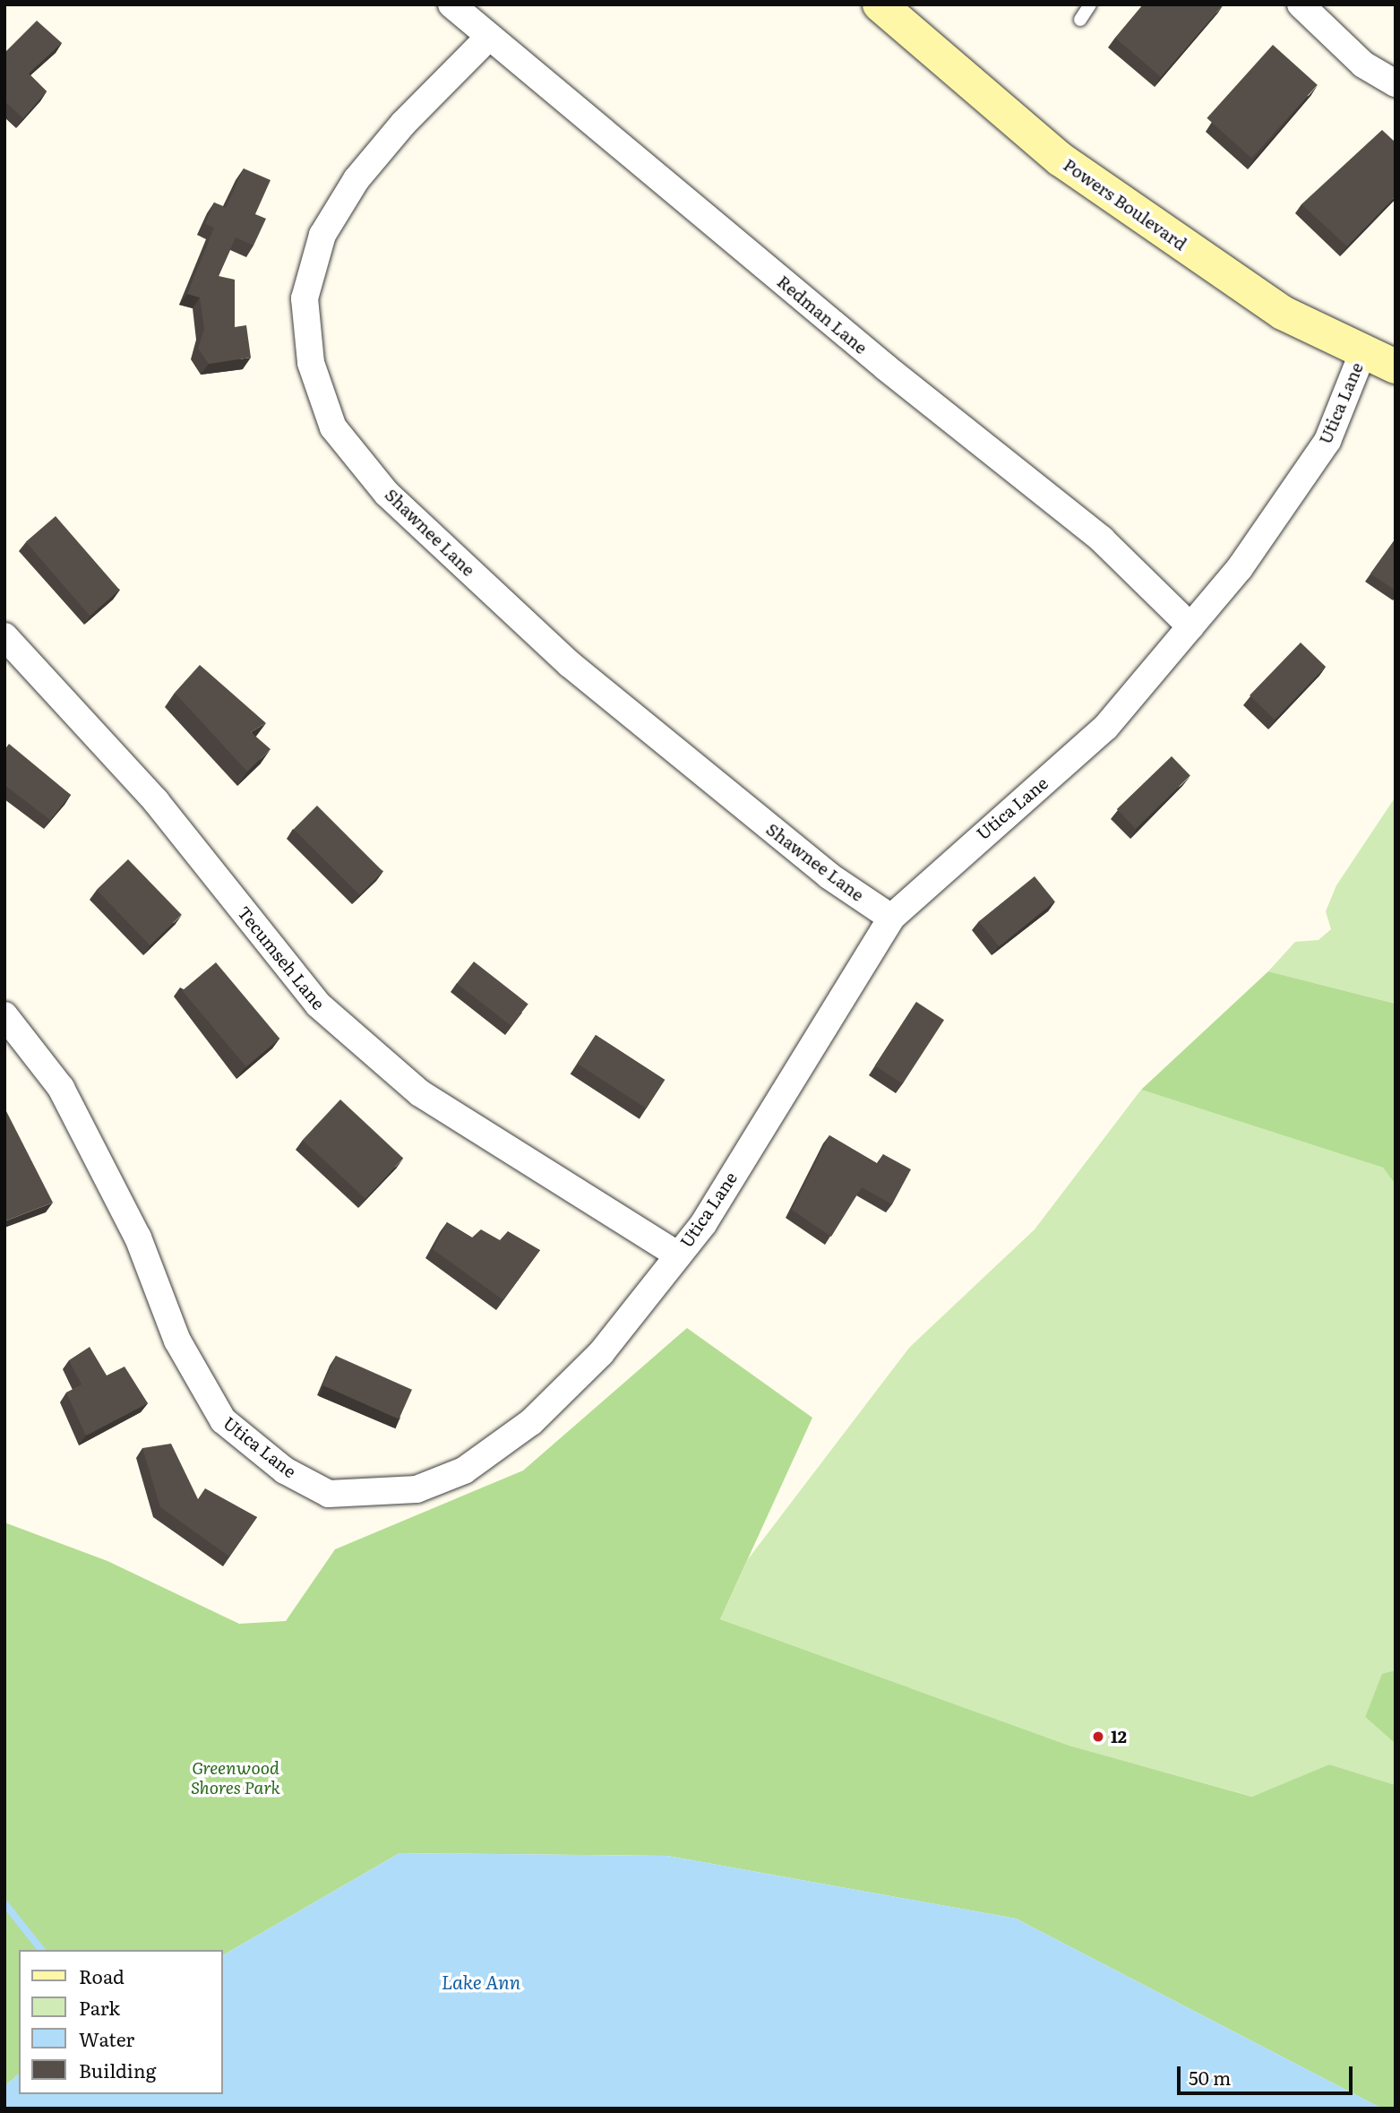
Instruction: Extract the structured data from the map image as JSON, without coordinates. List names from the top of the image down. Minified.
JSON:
{"streets":{"main road":["Powers Boulevard"],"street":["Redman Lane","Utica Lane","Shawnee Lane","Tecumseh Lane"]},"crossings":[["Powers Boulevard","Utica Lane"],["Redman Lane","Utica Lane"],["Redman Lane","Shawnee Lane"],["Utica Lane","Shawnee Lane"],["Utica Lane","Tecumseh Lane"]],"water":["Lake Ann"],"parks":["Greenwood Shores Park"],"places":["12"],"legend":["Road","Park","Water","Building"],"scale_bar":"50 m"}
